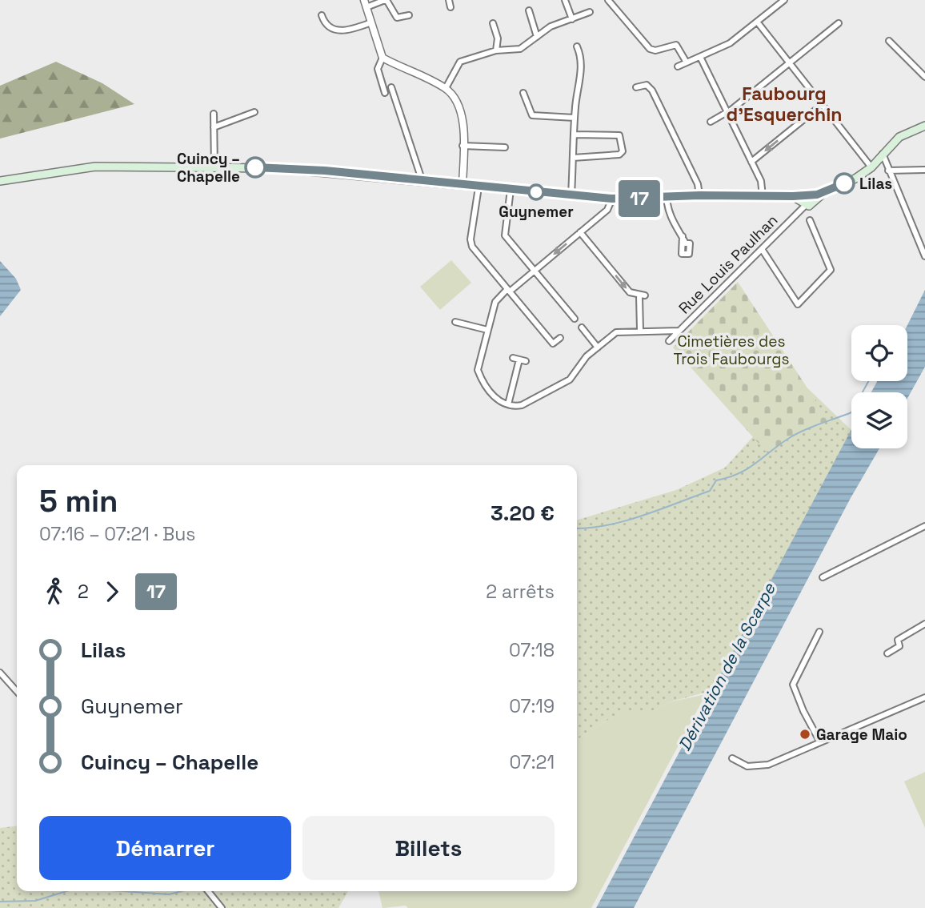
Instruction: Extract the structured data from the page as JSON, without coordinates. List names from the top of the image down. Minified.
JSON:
{"streets":{"street":["Rue Louis Paulhan"]},"districts":["Faubourg d'Esquerchin"],"water":["Dérivation de la Scarpe"],"parks":["Cimetières des Trois Faubourgs"],"places":["Cuincy – Chapelle","Lilas","Guynemer","Garage Maio"],"lines":["bus line 17"],"page":{"on_map":"17","heading":["5 min","07:16 – 07:21 · Bus","3.20 €"],"legs":["2","17","2 arrêts"],"list":[{"name":"Lilas","value":"07:18"},{"name":"Guynemer","value":"07:19"},{"name":"Cuincy – Chapelle","value":"07:21"}],"buttons":["Démarrer","Billets"]}}
